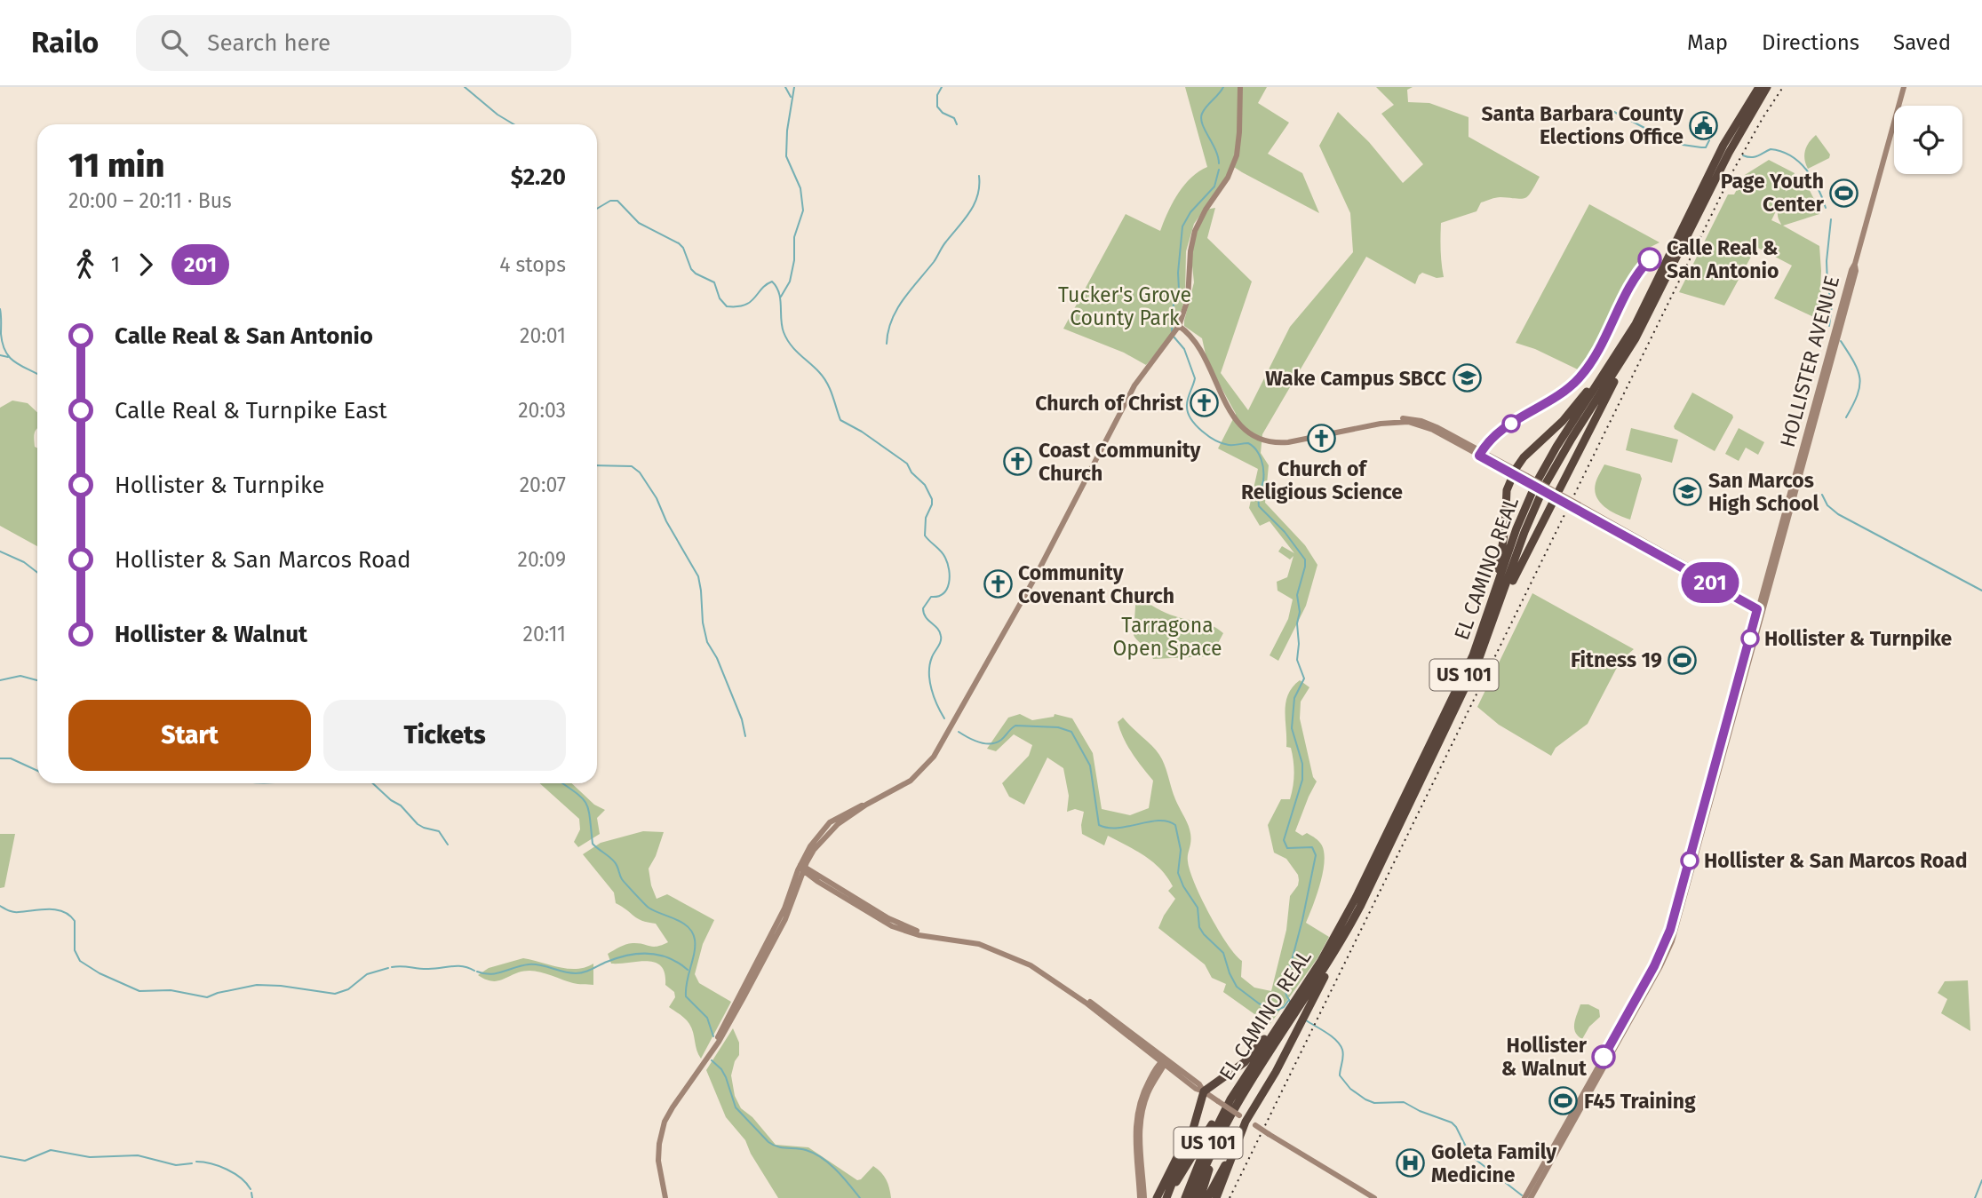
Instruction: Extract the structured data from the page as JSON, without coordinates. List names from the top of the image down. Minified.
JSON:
{"streets":{"highway":["EL CAMINO REAL","US 101"],"main road":["HOLLISTER AVENUE"]},"parks":["Tucker's Grove County Park","Tarragona Open Space"],"places":{"public building":["Santa Barbara County Elections Office"],"sports":["Page Youth Center","Fitness 19","F45 Training"],"other":["Calle Real & San Antonio","Hollister & Turnpike","Hollister & San Marcos Road","Hollister & Walnut"],"school or university":["Wake Campus SBCC","San Marcos High School"],"church":["Church of Christ","Church of Religious Science","Coast Community Church","Community Covenant Church"],"hospital":["Goleta Family Medicine"]},"lines":["bus line 201"],"page":{"header":"Railo","search":"Search here","nav":["Map","Directions","Saved"],"on_map":"201","heading":["11 min","20:00 – 20:11 · Bus","$2.20"],"legs":["1","201","4 stops"],"list":[{"name":"Calle Real & San Antonio","value":"20:01"},{"name":"Calle Real & Turnpike East","value":"20:03"},{"name":"Hollister & Turnpike","value":"20:07"},{"name":"Hollister & San Marcos Road","value":"20:09"},{"name":"Hollister & Walnut","value":"20:11"}],"buttons":["Start","Tickets"]}}
